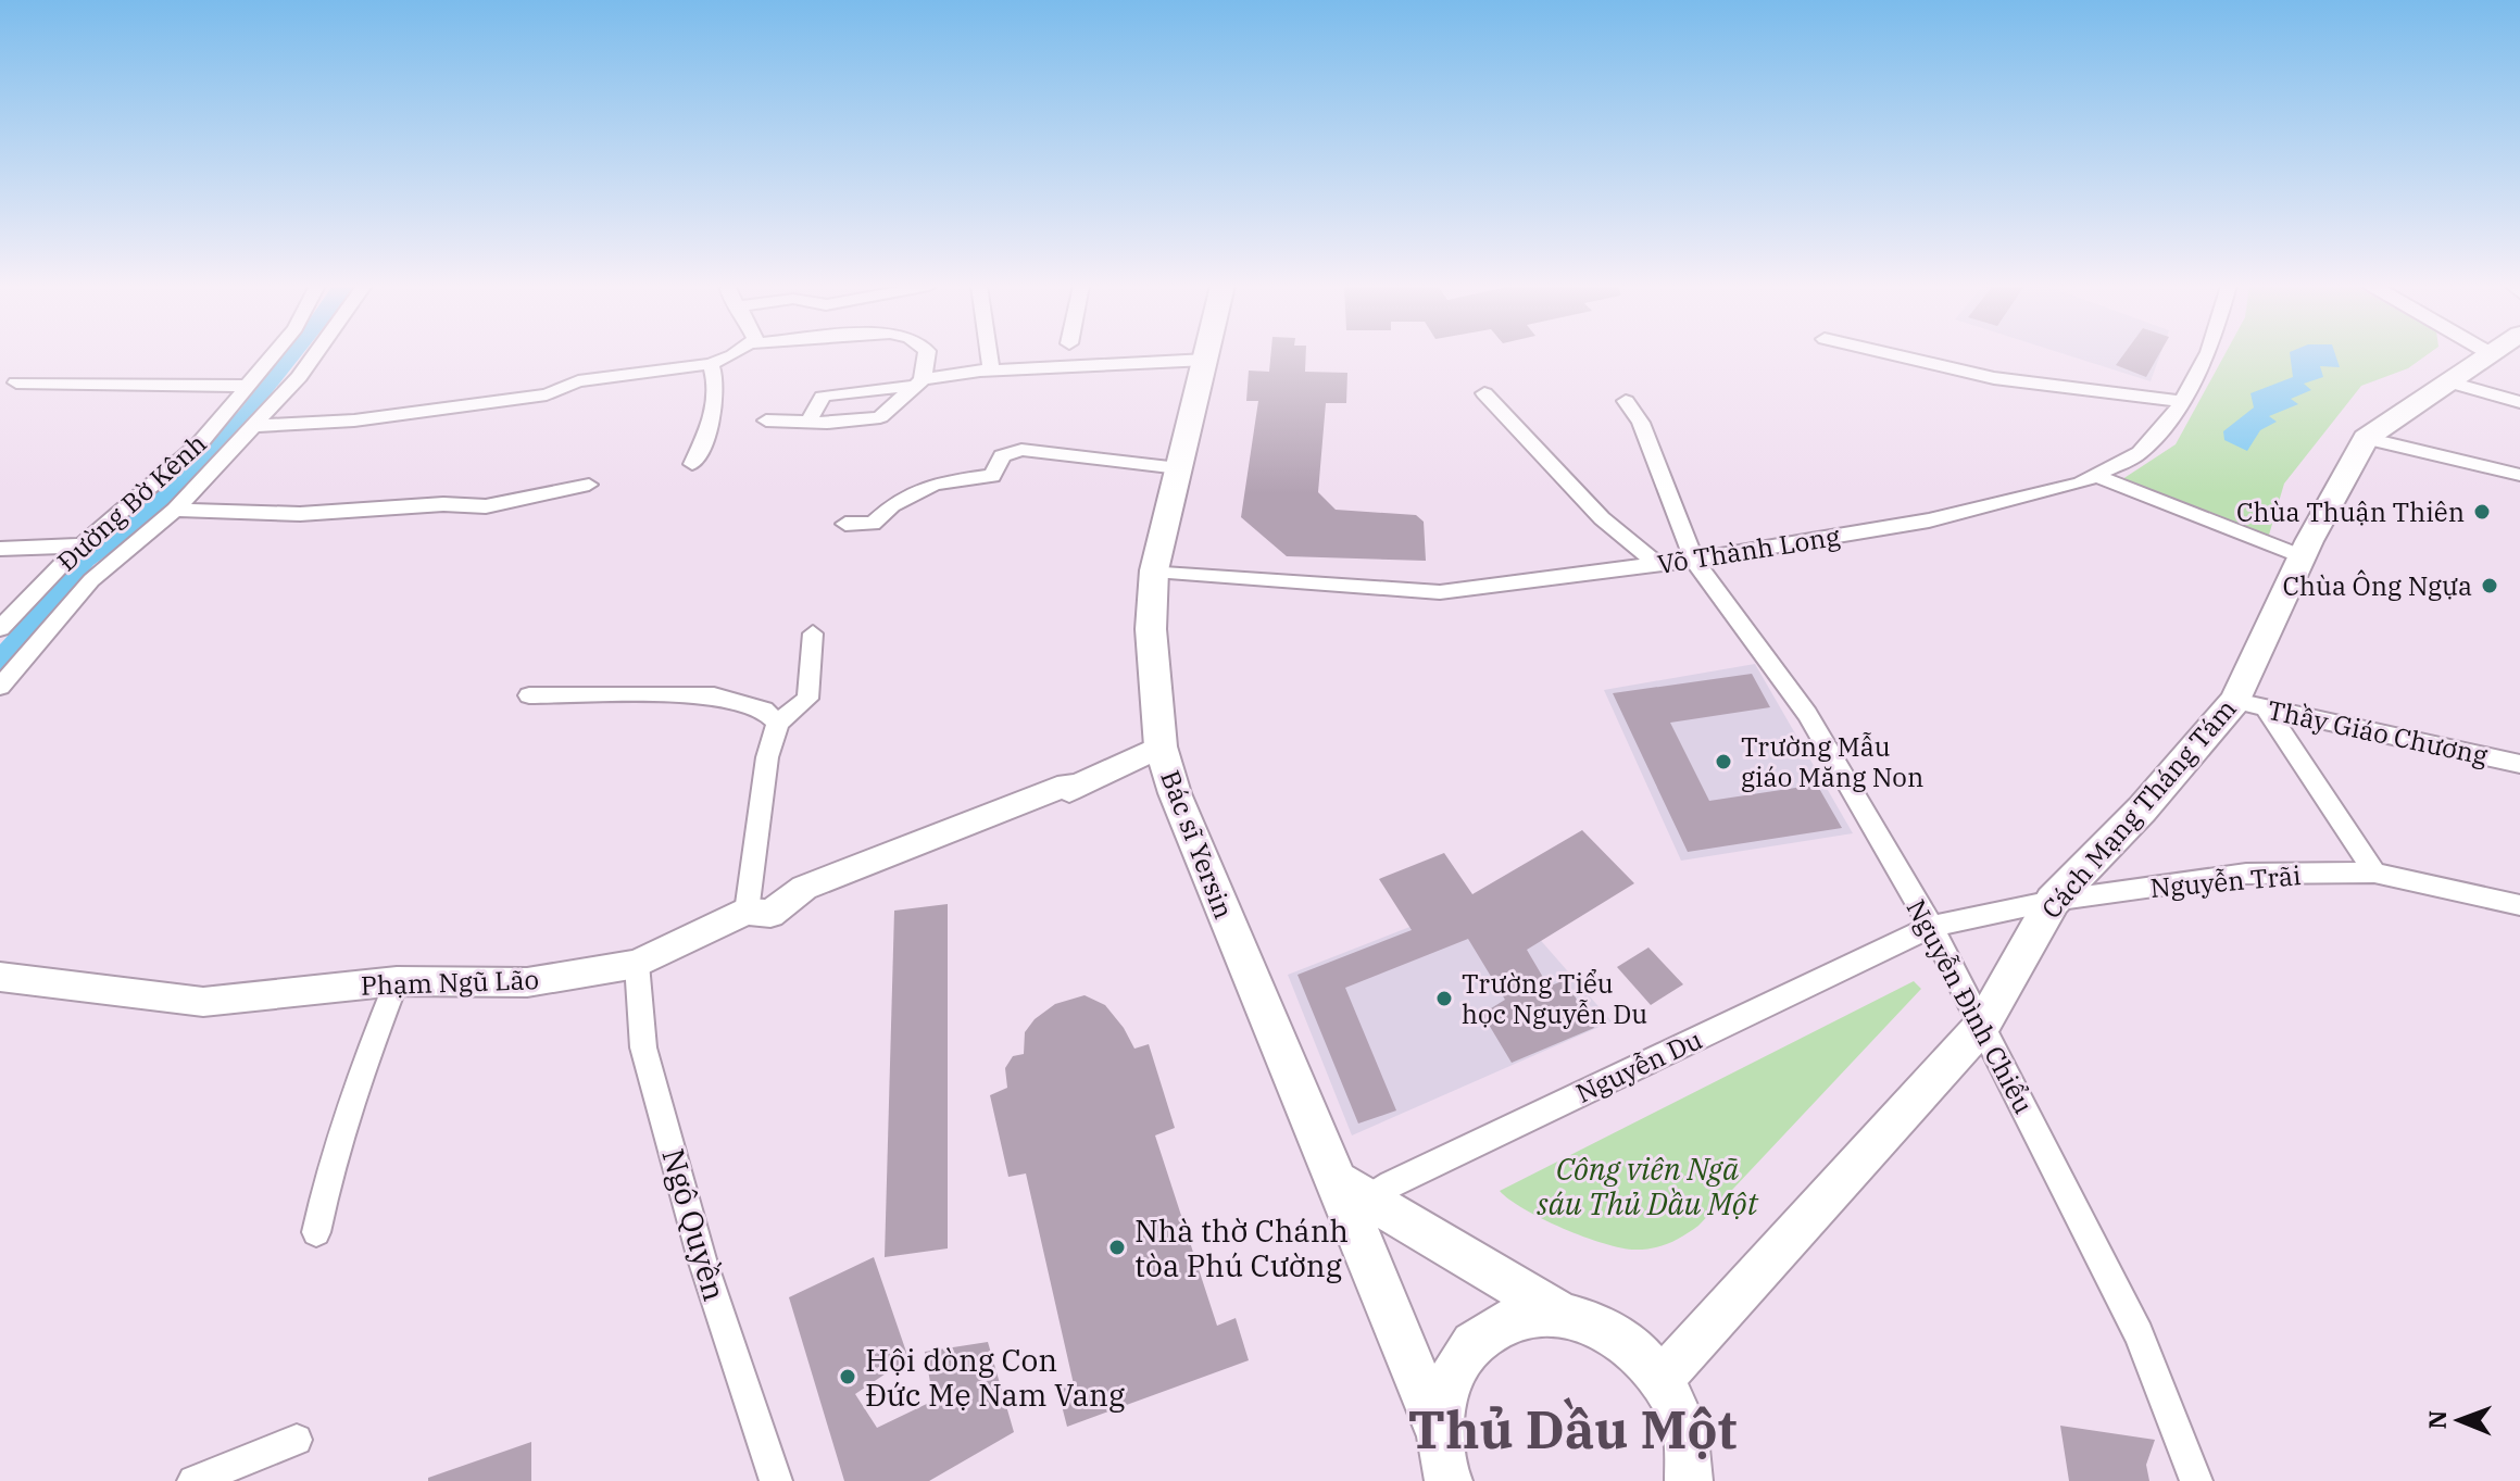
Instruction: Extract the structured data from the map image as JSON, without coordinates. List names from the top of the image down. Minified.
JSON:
{"streets":{"main road":["Cách Mạng Tháng Tám","Bác sĩ Yersin"],"street":["Đường Bờ Kênh","Võ Thành Long","Thầy Giáo Chương","Nguyễn Trãi","Phạm Ngũ Lão","Nguyễn Đình Chiểu","Nguyễn Du","Ngô Quyền"]},"crossings":[["Võ Thành Long","Bác sĩ Yersin"],["Võ Thành Long","Nguyễn Đình Chiểu"],["Thầy Giáo Chương","Cách Mạng Tháng Tám"],["Cách Mạng Tháng Tám","Nguyễn Trãi"],["Cách Mạng Tháng Tám","Nguyễn Đình Chiểu"],["Bác sĩ Yersin","Phạm Ngũ Lão"],["Bác sĩ Yersin","Nguyễn Du"],["Nguyễn Trãi","Nguyễn Đình Chiểu"],["Nguyễn Trãi","Nguyễn Du"],["Phạm Ngũ Lão","Ngô Quyền"],["Nguyễn Đình Chiểu","Nguyễn Du"]],"districts":["Thủ Dầu Một"],"parks":["Công viên Ngã sáu Thủ Dầu Một"],"places":["Chùa Thuận Thiên","Chùa Ông Ngựa","Trường Mẫu giáo Măng Non","Trường Tiểu học Nguyễn Du","Nhà thờ Chánh tòa Phú Cường","Hội dòng Con Đức Mẹ Nam Vang"],"north":"left"}
